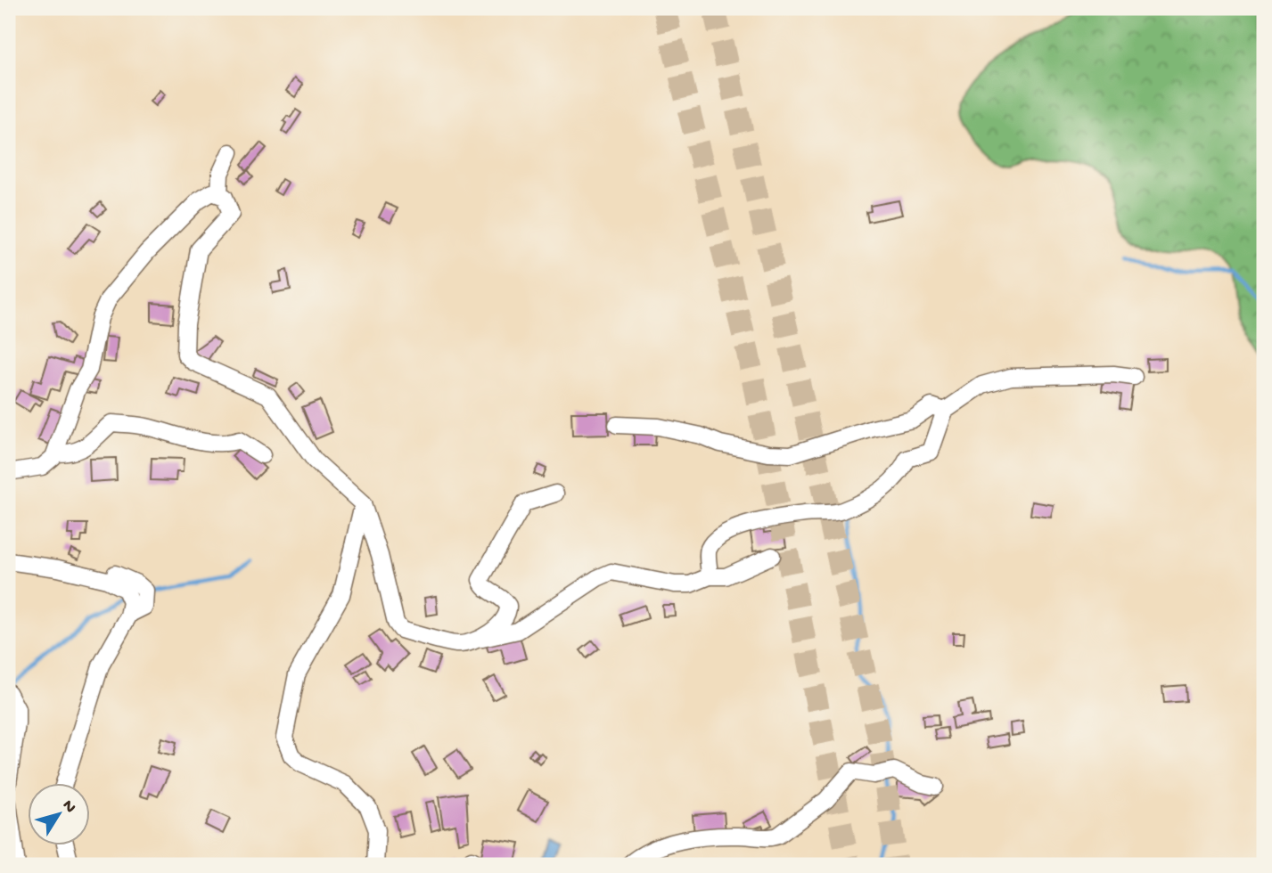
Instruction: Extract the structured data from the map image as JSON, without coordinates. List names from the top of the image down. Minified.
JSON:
{"north":"top right"}
